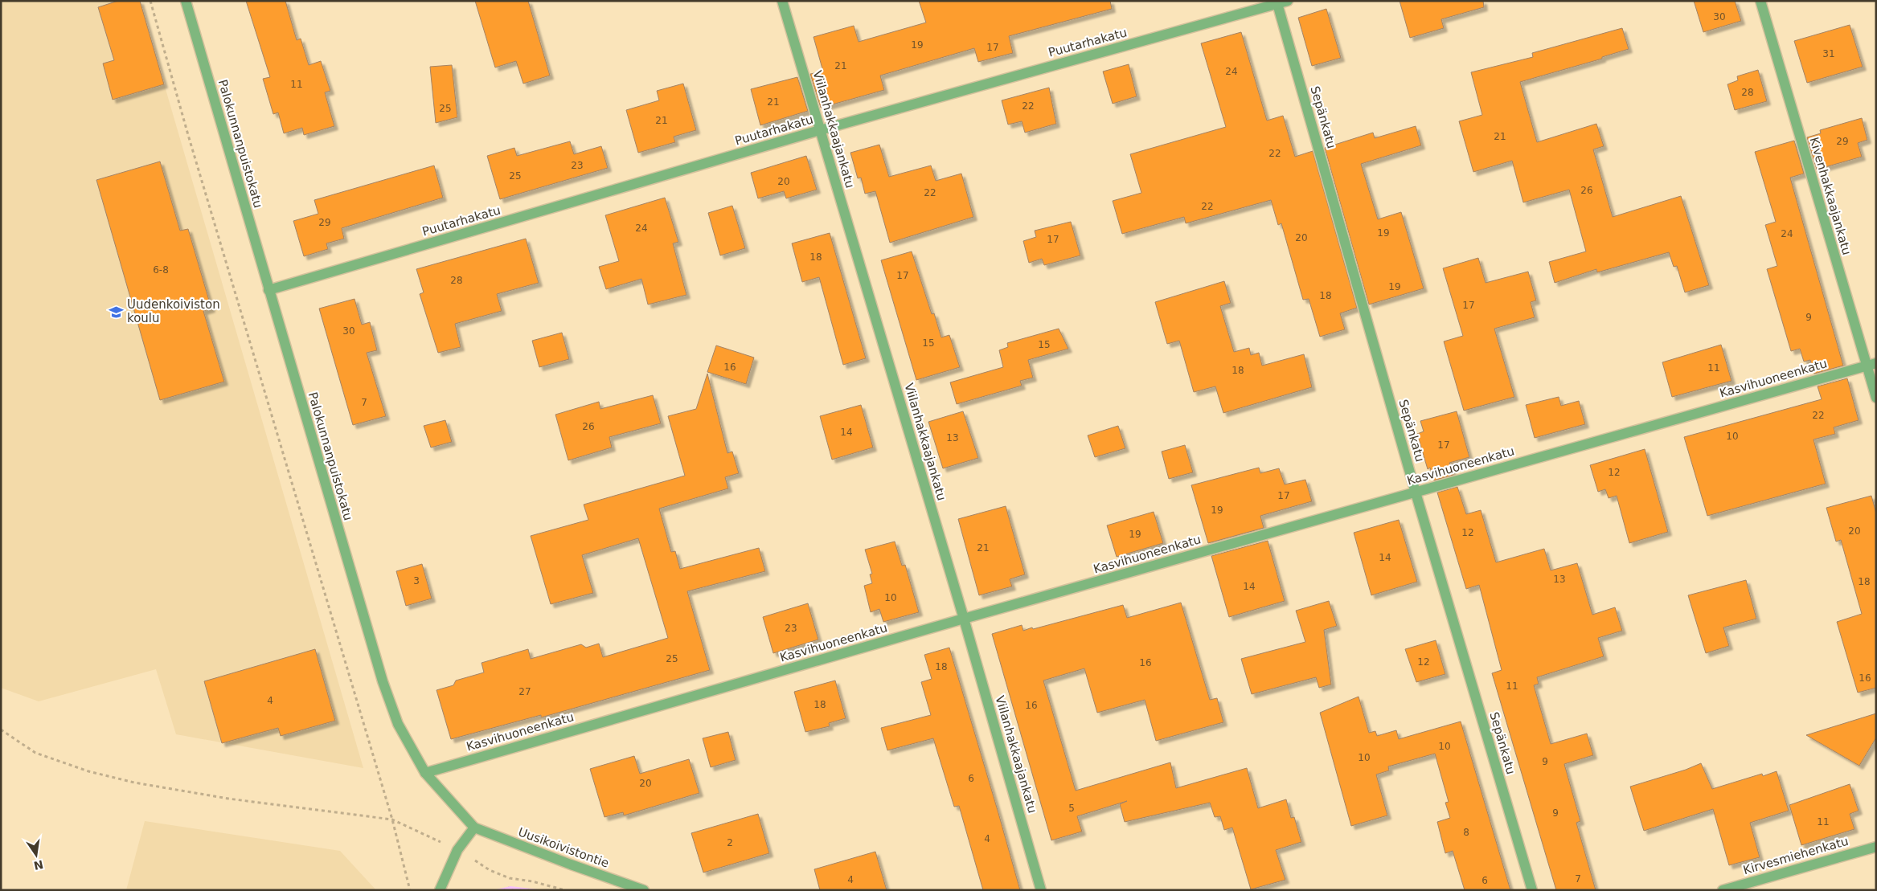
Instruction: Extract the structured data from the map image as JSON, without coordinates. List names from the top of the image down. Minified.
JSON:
{"streets":{"street":["Puutarhakatu","Sepänkatu","Viilanhakkaajankatu","Palokunnanpuistokatu","Kivenhakkaajankatu","Kasvihuoneenkatu","Uusikoivistontie","Kirvesmiehenkatu"]},"crossings":[["Puutarhakatu","Sepänkatu"],["Puutarhakatu","Viilanhakkaajankatu"],["Puutarhakatu","Palokunnanpuistokatu"],["Sepänkatu","Kasvihuoneenkatu"],["Viilanhakkaajankatu","Kasvihuoneenkatu"],["Palokunnanpuistokatu","Kasvihuoneenkatu"],["Palokunnanpuistokatu","Uusikoivistontie"],["Kivenhakkaajankatu","Kasvihuoneenkatu"]],"places":{"school or university":["Uudenkoiviston koulu"]},"house_numbers":["30","19","17","31","21","24","11","28","21","22","25","21","21","29","22","23","25","20","26","22","22","29","24","19","24","20","17","18","6-8","17","28","19","18","17","9","30","15","15","16","11","18","7","22","26","14","10","13","17","12","17","19","20","12","19","21","14","13","3","18","14","10","23","25","12","16","18","16","11","27","4","18","16","10","10","9","6","20","5","9","11","8","4","2","7","4","6"],"north":"bottom"}
